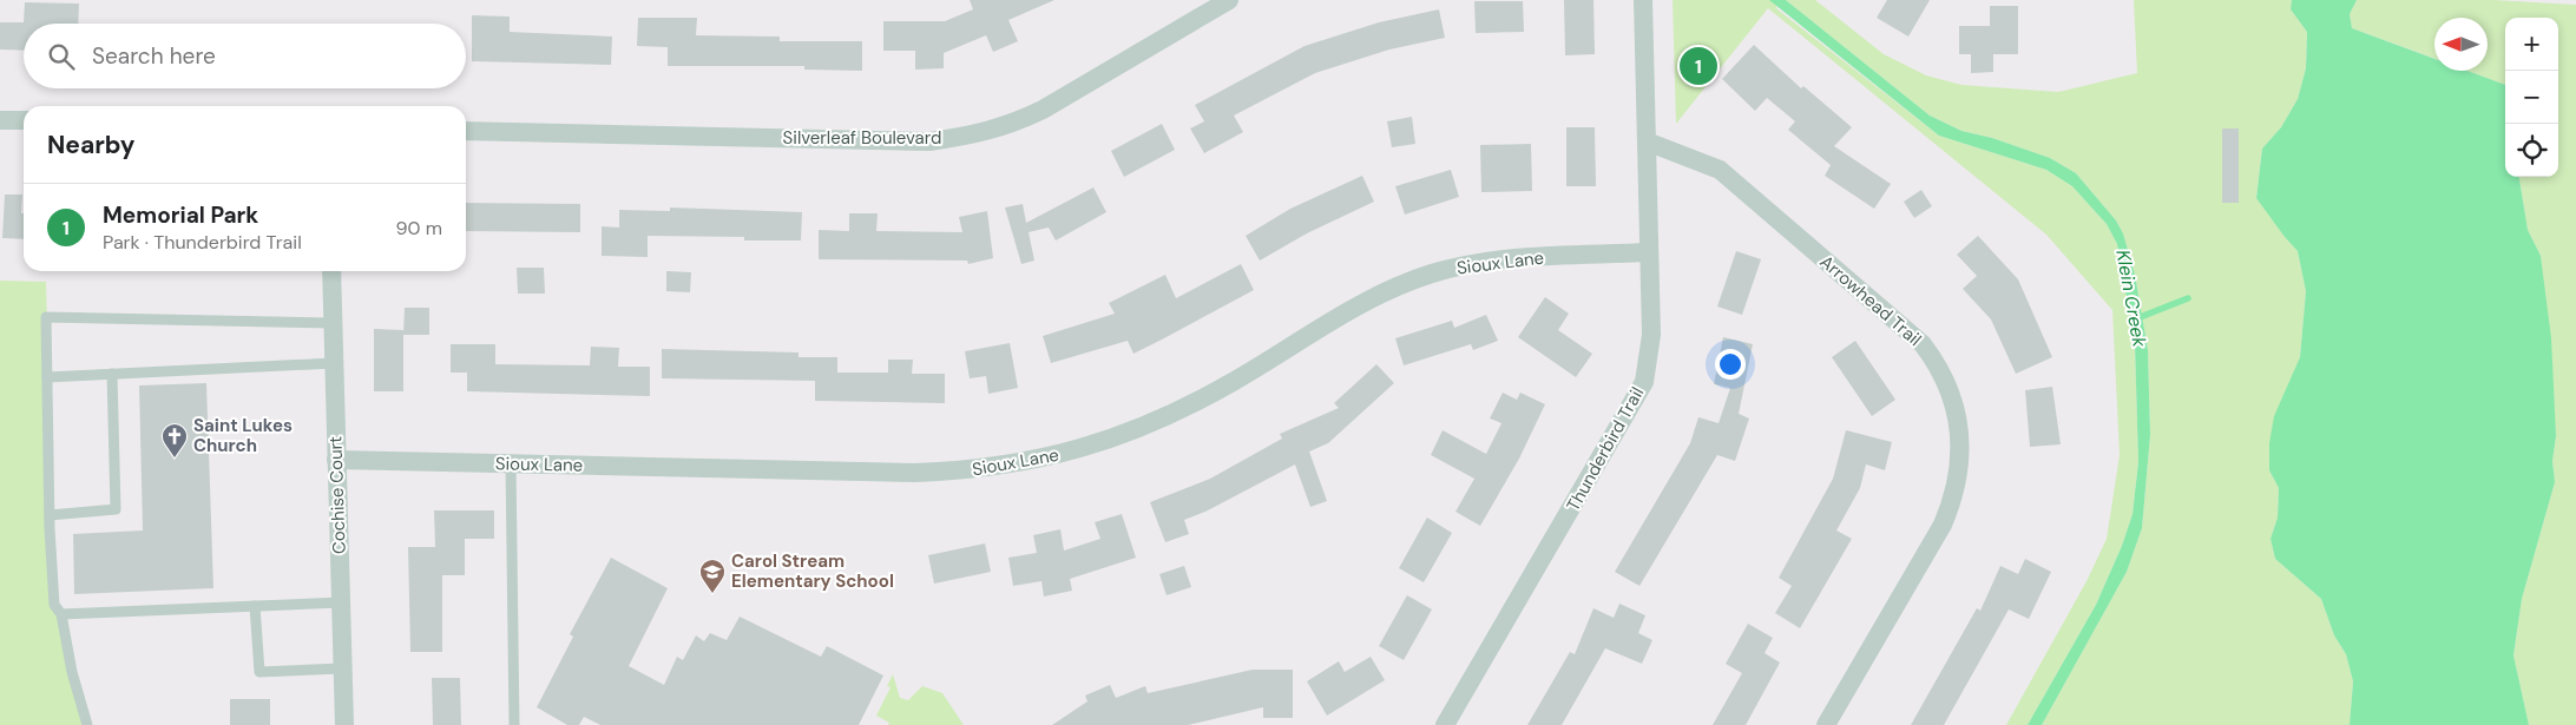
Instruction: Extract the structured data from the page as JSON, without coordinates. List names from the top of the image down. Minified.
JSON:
{"streets":{"street":["Silverleaf Boulevard","Sioux Lane","Arrowhead Trail","Thunderbird Trail","Cochise Court"]},"crossings":[["Sioux Lane","Thunderbird Trail"],["Sioux Lane","Cochise Court"],["Arrowhead Trail","Thunderbird Trail"]],"water":["Klein Creek"],"places":{"church":["Saint Lukes Church"],"school or university":["Carol Stream Elementary School"]},"north":"left","page":{"map_buttons":["+","−"],"search":"Search here","pins":"1","heading":"Nearby","list":[{"mark":"1","name":"Memorial Park","note":"Park · Thunderbird Trail","value":"90 m"}]}}
